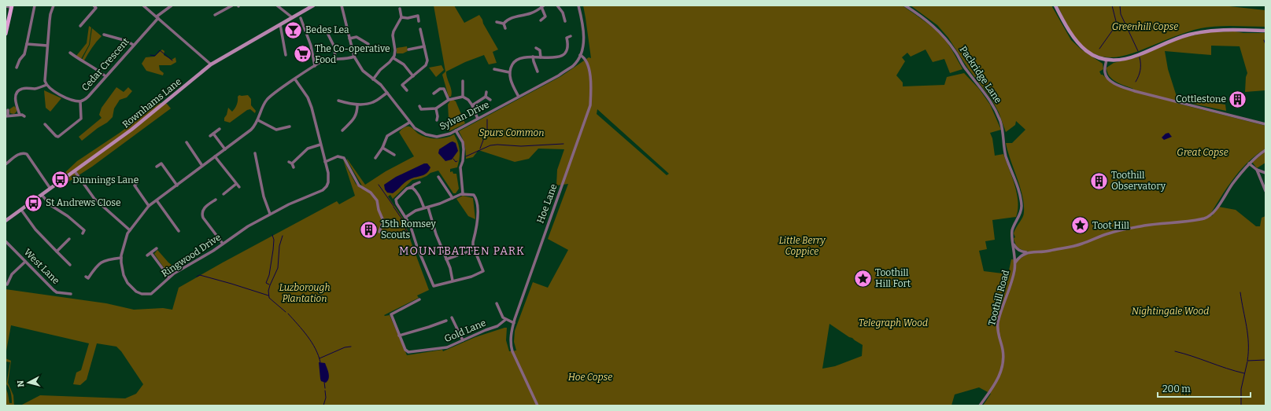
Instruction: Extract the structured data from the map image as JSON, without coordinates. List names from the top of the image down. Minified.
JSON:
{"streets":{"street":["Cedar Crescent","Packridge Lane","Rownhams Lane","Sylvan Drive","Hoe Lane","Ringwood Drive","West Lane","Toothill Road","Gold Lane"]},"crossings":[["Packridge Lane","Toothill Road"],["Sylvan Drive","Hoe Lane"],["Sylvan Drive","Ringwood Drive"]],"districts":["MOUNTBATTEN PARK"],"parks":["Greenhill Copse","Spurs Common","Great Copse","Little Berry Coppice","Luzborough Plantation","Nightingale Wood","Telegraph Wood","Hoe Copse"],"places":{"bar":["Bedes Lea"],"supermarket":["The Co-operative Food"],"building":["Cottlestone","Toothill Observatory","15th Romsey Scouts"],"bus stop":["Dunnings Lane","St Andrews Close"],"place":["Toot Hill","Toothill Hill Fort"]},"scale_bar":"200 m","north":"left"}
